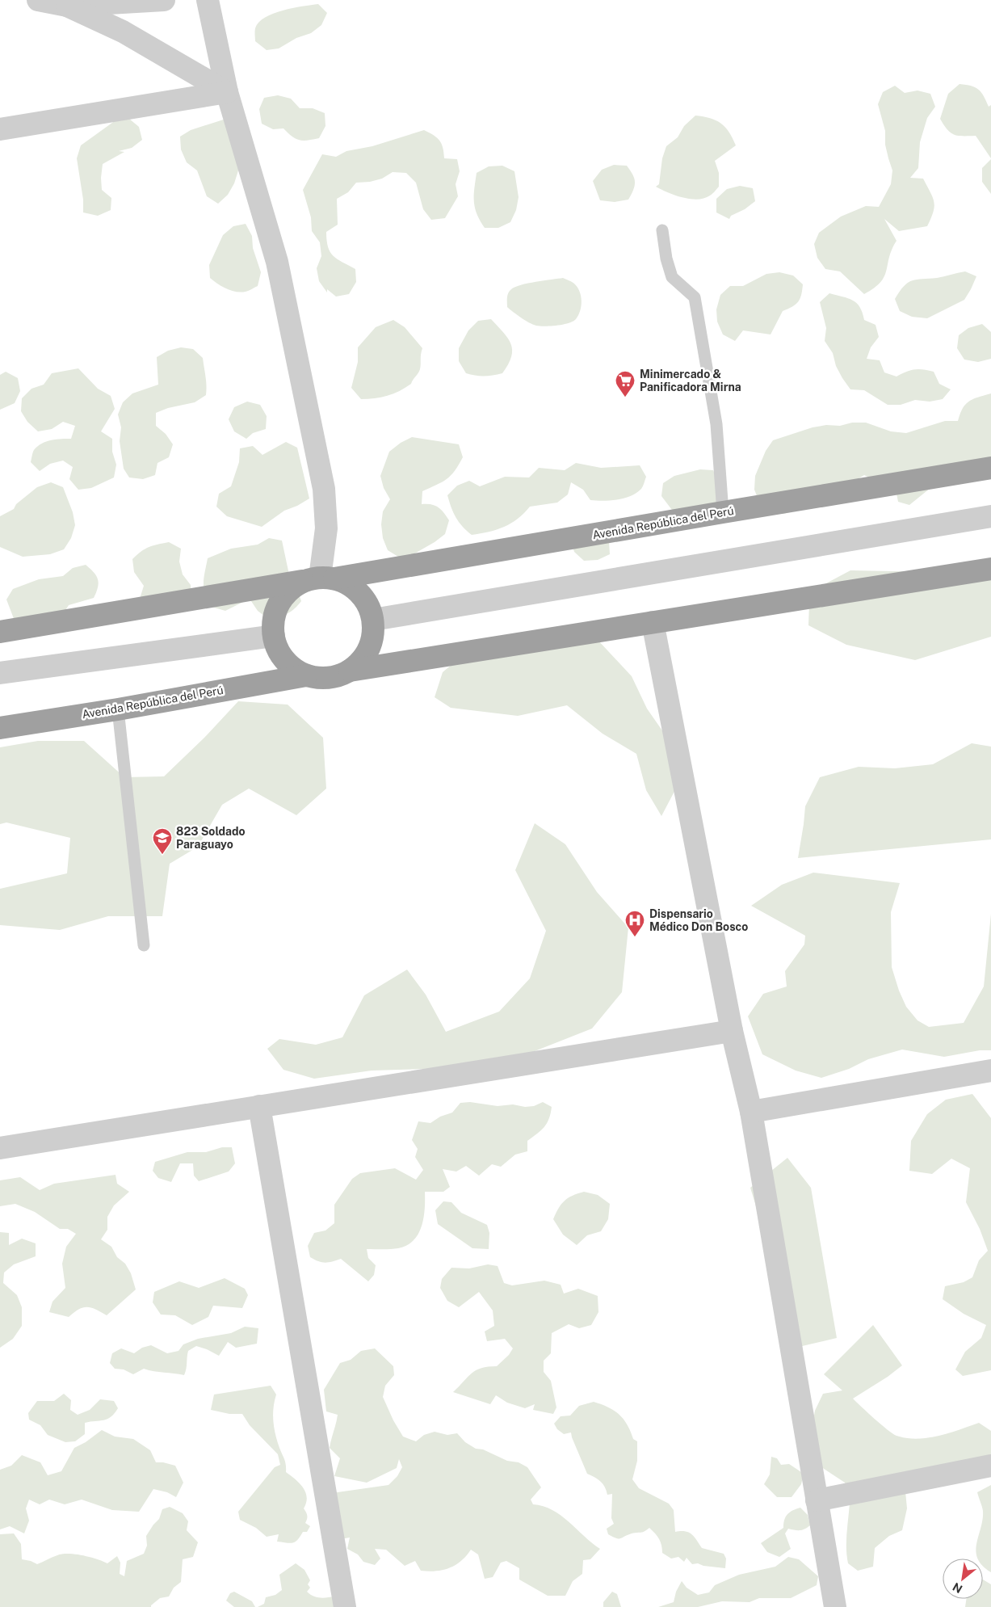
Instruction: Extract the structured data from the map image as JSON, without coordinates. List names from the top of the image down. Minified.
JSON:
{"streets":{"highway":["Avenida República del Perú"]},"places":{"supermarket":["Minimercado & Panificadora Mirna"],"school or university":["823 Soldado Paraguayo"],"hospital":["Dispensario Médico Don Bosco"]},"north":"bottom left"}
